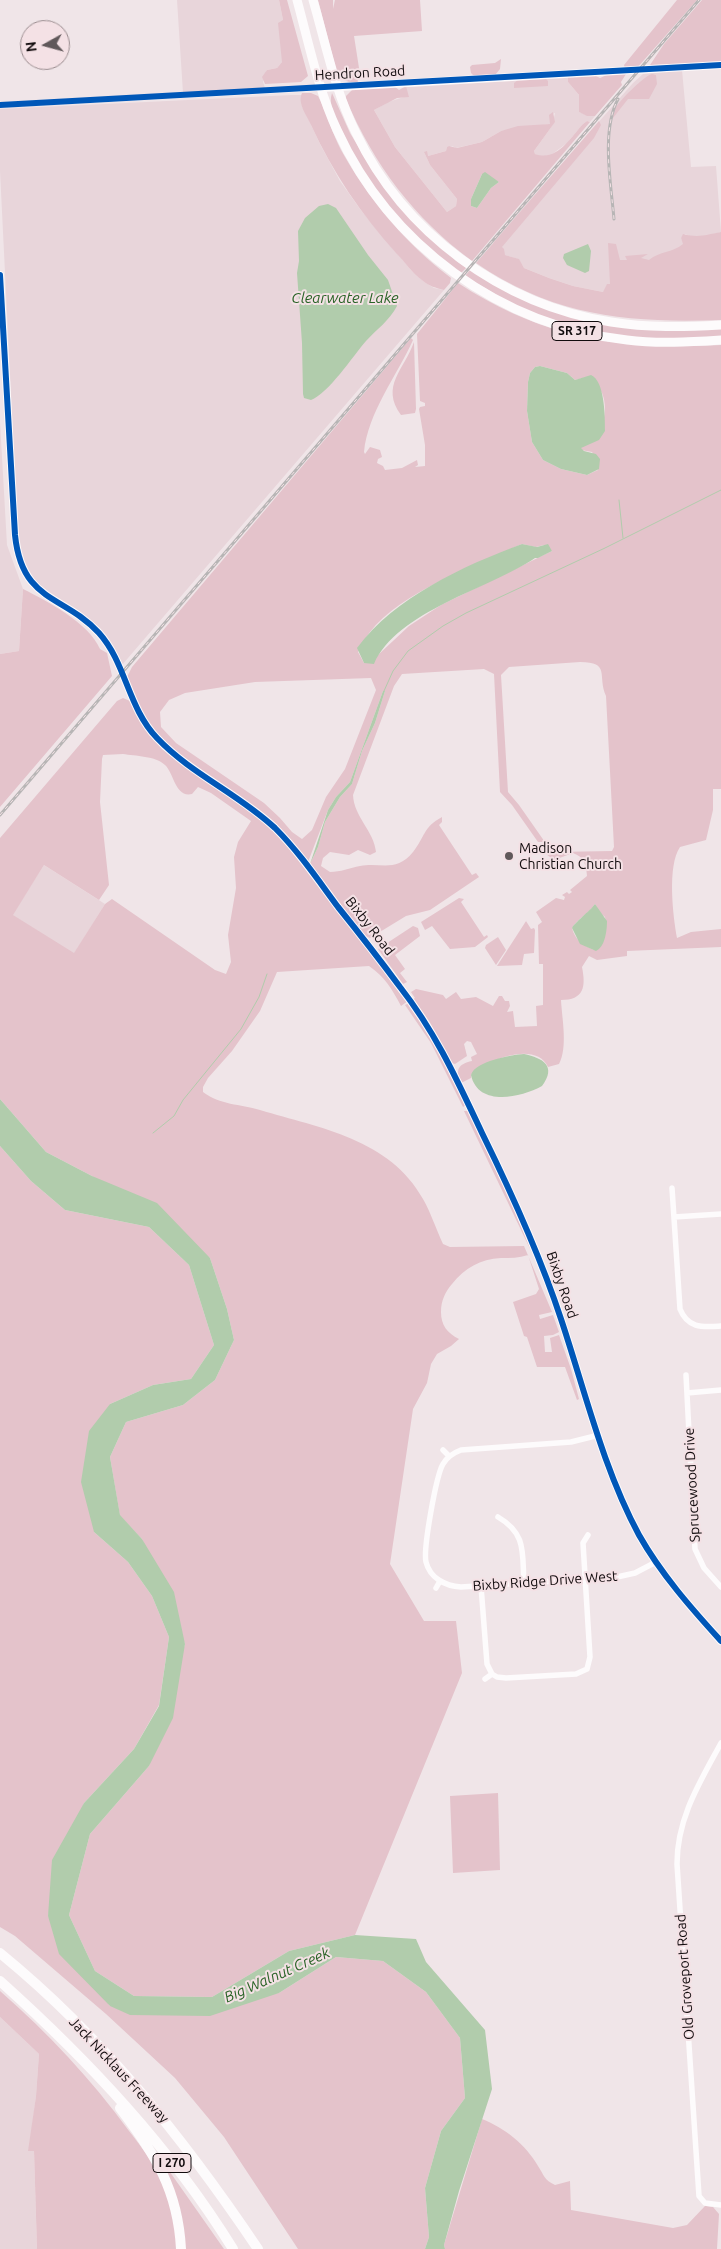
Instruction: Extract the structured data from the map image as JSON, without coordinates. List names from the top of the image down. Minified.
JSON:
{"streets":{"highway":["Jack Nicklaus Freeway","I 270"],"main road":["SR 317"],"street":["Hendron Road","Bixby Road","Sprucewood Drive","Bixby Ridge Drive West","Old Groveport Road"]},"crossings":[["Hendron Road","SR 317"],["Bixby Road","Bixby Ridge Drive West"]],"water":["Clearwater Lake","Big Walnut Creek"],"places":["Madison Christian Church"],"north":"left"}
